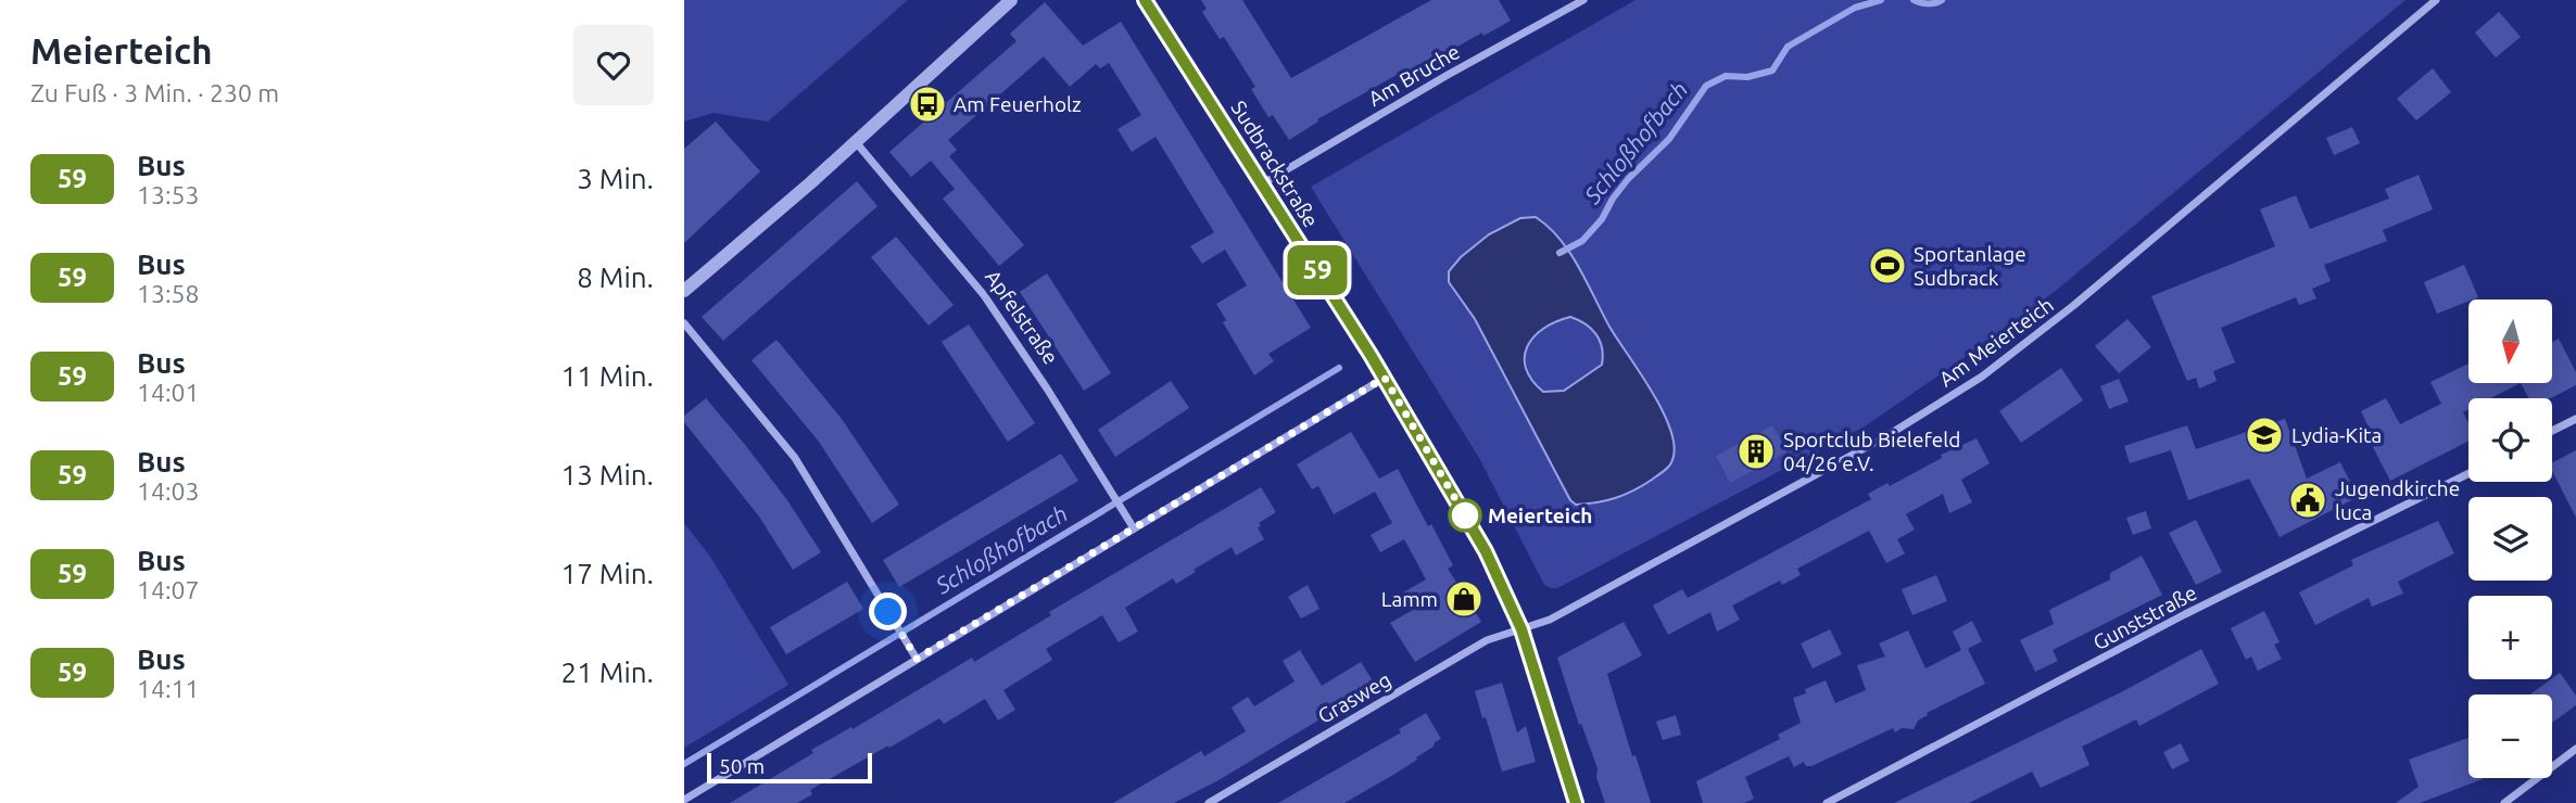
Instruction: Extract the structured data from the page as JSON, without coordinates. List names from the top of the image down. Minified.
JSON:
{"streets":{"street":["Am Bruche","Sudbrackstraße","Apfelstraße","Am Meierteich","Gunststraße","Grasweg"]},"crossings":[["Am Bruche","Sudbrackstraße"],["Sudbrackstraße","Am Meierteich"],["Sudbrackstraße","Grasweg"],["Am Meierteich","Grasweg"]],"water":["Schloßhofbach"],"places":{"bus stop":["Am Feuerholz"],"sports":["Sportanlage Sudbrack"],"school or university":["Lydia-Kita"],"building":["Sportclub Bielefeld 04/26 e.V."],"public building":["Jugendkirche luca"],"other":["Meierteich"],"shop":["Lamm"]},"lines":["bus line 59"],"scale_bar":"50 m","north":"bottom","page":{"heading":["Meierteich","Zu Fuß · 3 Min. · 230 m"],"on_map":"59","list":[{"mark":"59","name":"Bus","note":"13:53","value":"3 Min."},{"mark":"59","name":"Bus","note":"13:58","value":"8 Min."},{"mark":"59","name":"Bus","note":"14:01","value":"11 Min."},{"mark":"59","name":"Bus","note":"14:03","value":"13 Min."},{"mark":"59","name":"Bus","note":"14:07","value":"17 Min."},{"mark":"59","name":"Bus","note":"14:11","value":"21 Min."}],"map_buttons":["+","−"],"scale":"50 m"}}
